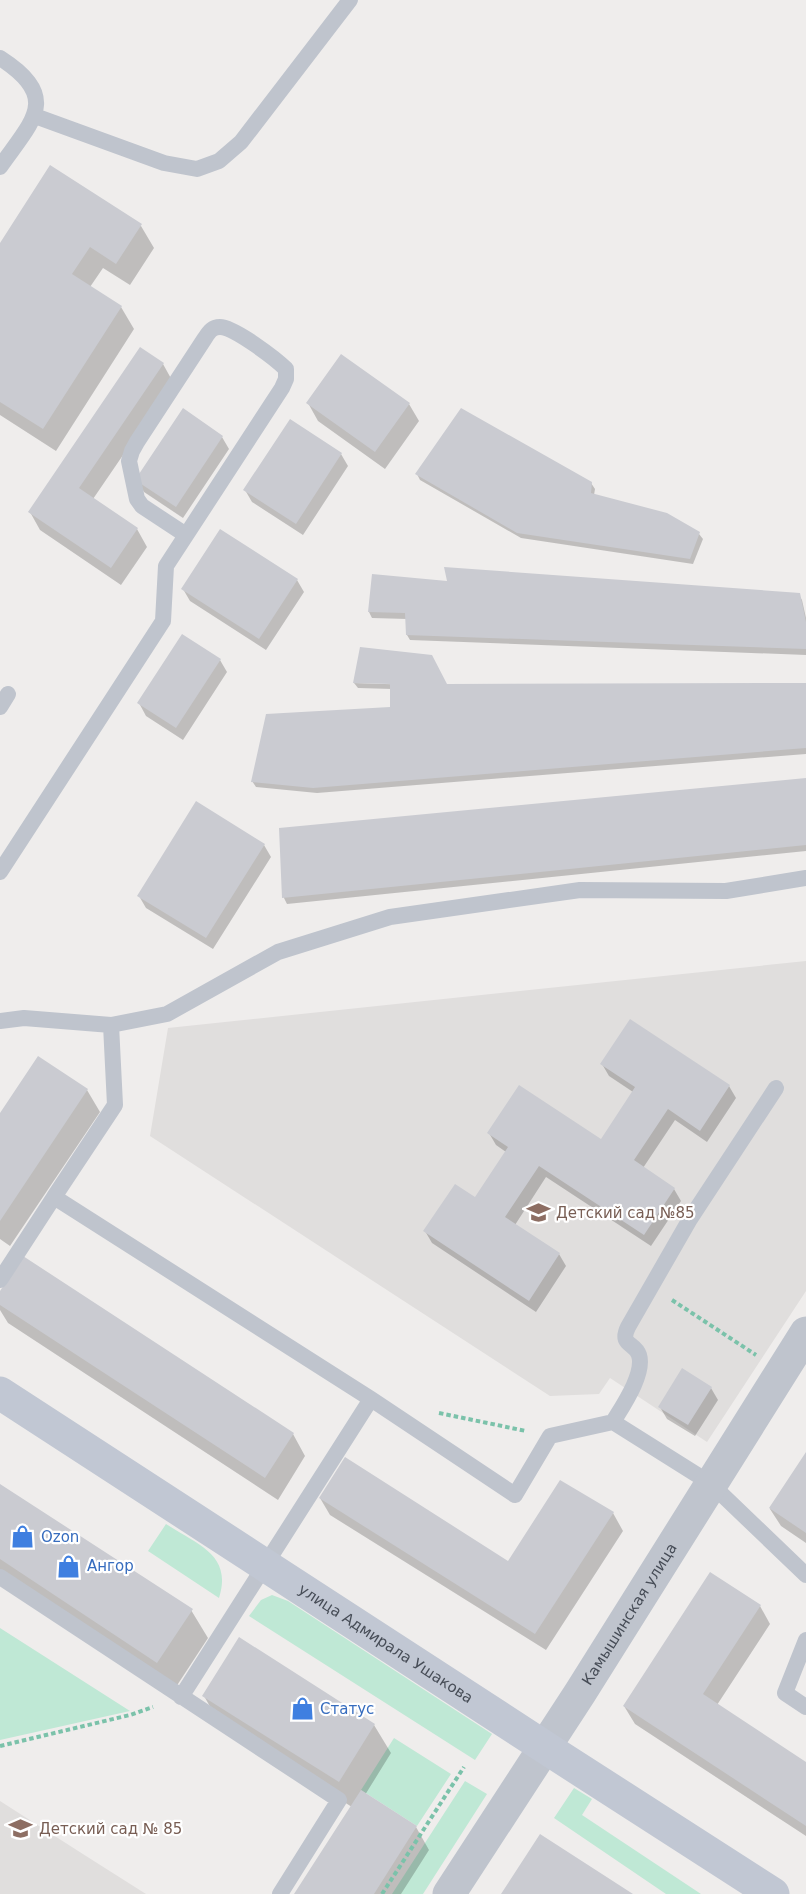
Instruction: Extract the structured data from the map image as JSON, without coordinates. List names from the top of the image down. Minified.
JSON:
{"streets":{"street":["Камышинская улица","улица Адмирала Ушакова"]},"crossings":[["Камышинская улица","улица Адмирала Ушакова"]],"places":{"school or university":["Детский сад №85","Детский сад № 85"],"shop":["Ozon","Ангор","Статус"]}}
